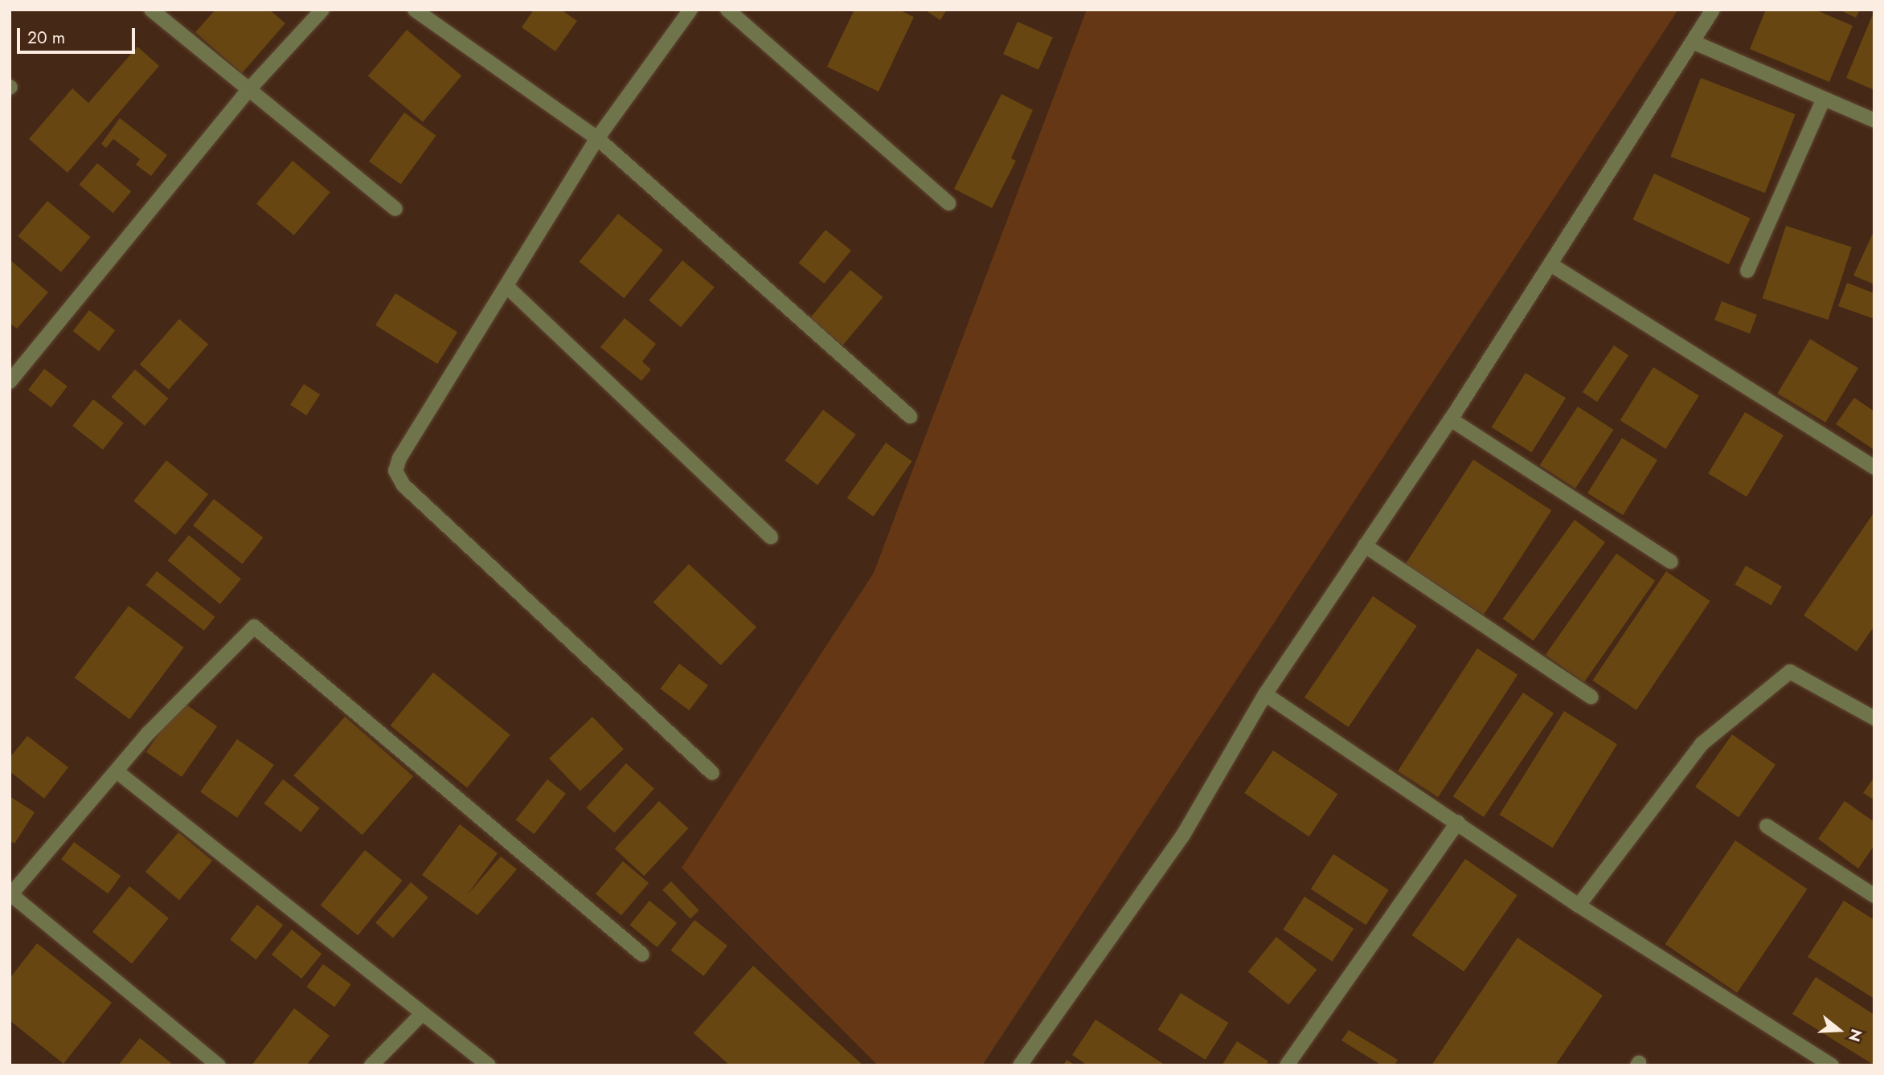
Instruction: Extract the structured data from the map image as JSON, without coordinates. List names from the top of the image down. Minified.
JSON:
{"scale_bar":"20 m","north":"right"}
